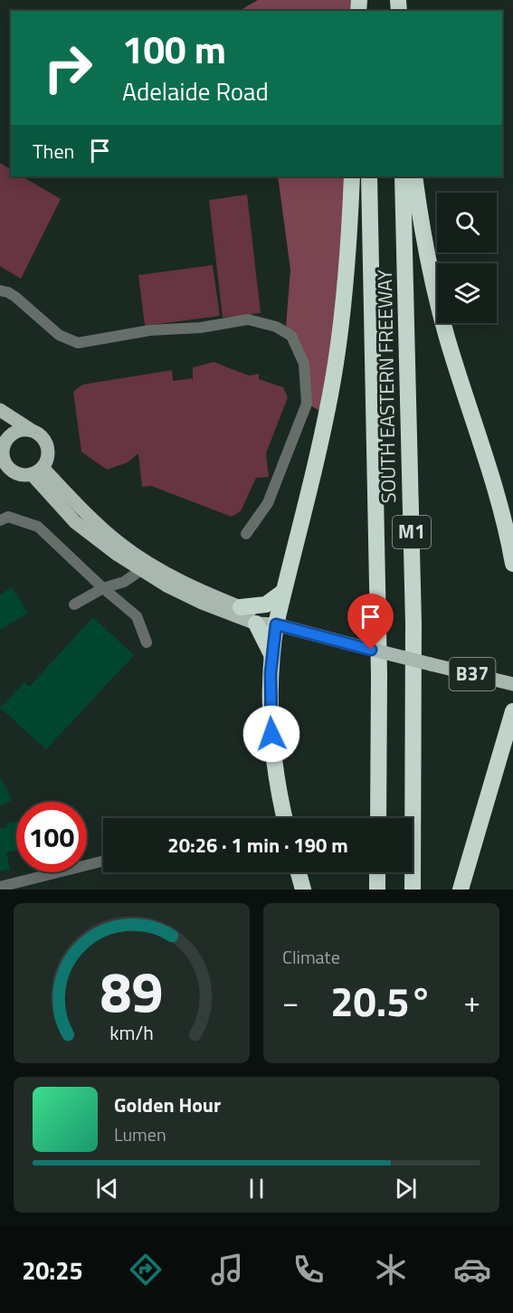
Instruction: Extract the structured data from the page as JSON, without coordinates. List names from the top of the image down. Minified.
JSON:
{"streets":{"highway":["SOUTH EASTERN FREEWAY","M1"],"main road":["B37"]},"page":{"turn":["100 m","Adelaide Road"],"then":"Then","limit":"100","trip":"20:26 · 1 min · 190 m","tile":"Climate","heat":["−","20.5°","+"],"song":["Golden Hour","Lumen"],"tabs":"20:25","gauge":["89","km/h"]}}
